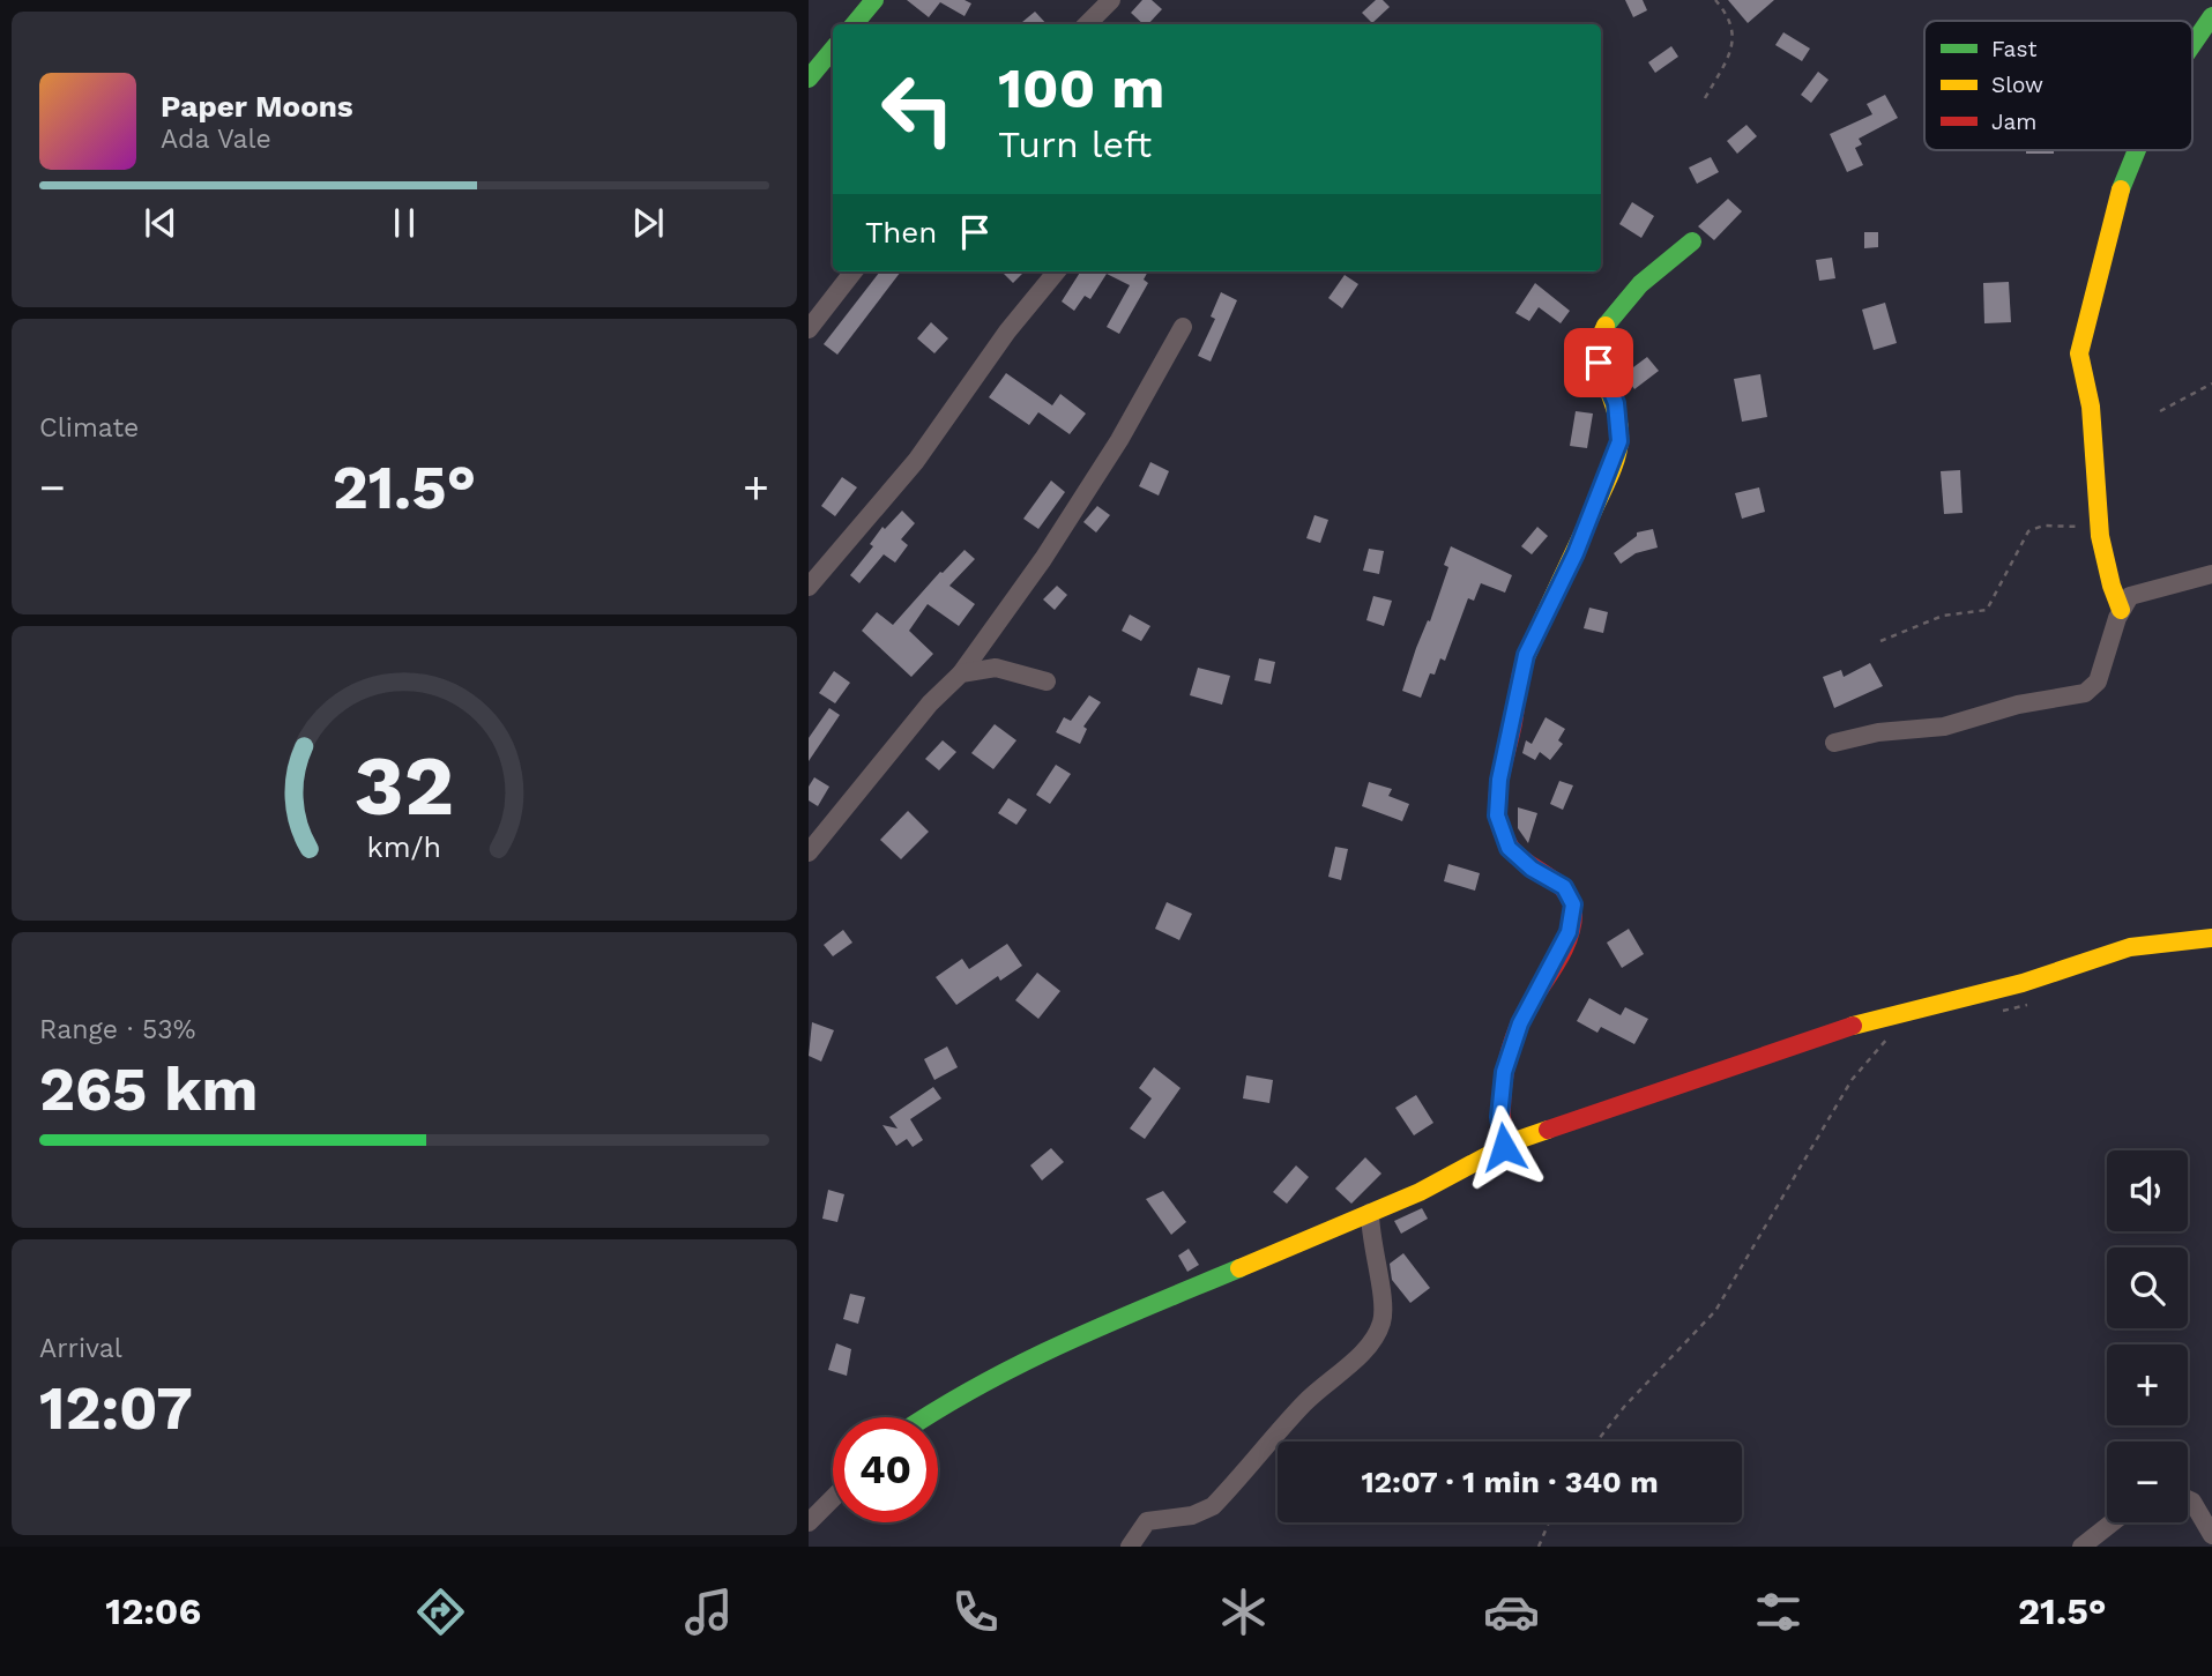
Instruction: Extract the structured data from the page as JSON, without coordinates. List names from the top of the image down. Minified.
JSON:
{"legend":["Fast","Slow","Jam"],"page":{"turn":["100 m","Turn left"],"song":["Paper Moons","Ada Vale"],"then":"Then","tile":["Climate",["Range · 53%","265 km"],["Arrival","12:07"]],"heat":["−","21.5°","+"],"map_buttons":["+","−"],"limit":"40","trip":"12:07 · 1 min · 340 m","tabs":["12:06","21.5°"],"gauge":["32","km/h"]}}
